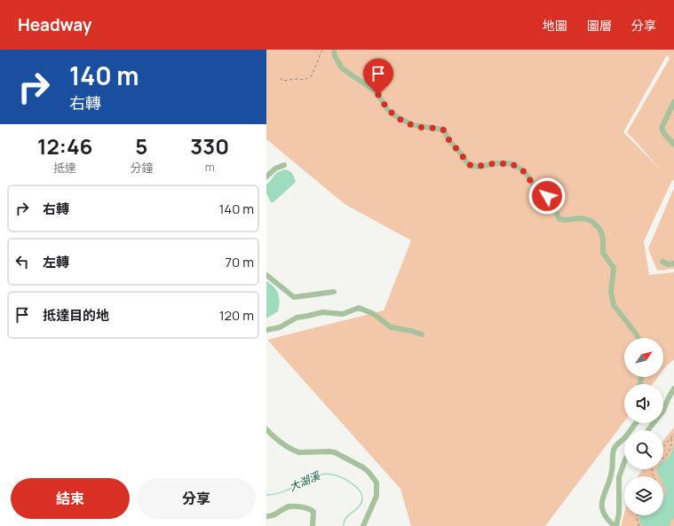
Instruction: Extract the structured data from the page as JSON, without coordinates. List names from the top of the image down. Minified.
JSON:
{"water":["大湖溪"],"north":"top right","page":{"header":"Headway","nav":["地圖","圖層","分享"],"turn":["140 m","右轉"],"eta":["12:46","抵達","5","分鐘","330","m"],"list":[{"name":"右轉","value":"140 m"},{"name":"左轉","value":"70 m"},{"name":"抵達目的地","value":"120 m"}],"buttons":["結束","分享"]}}
